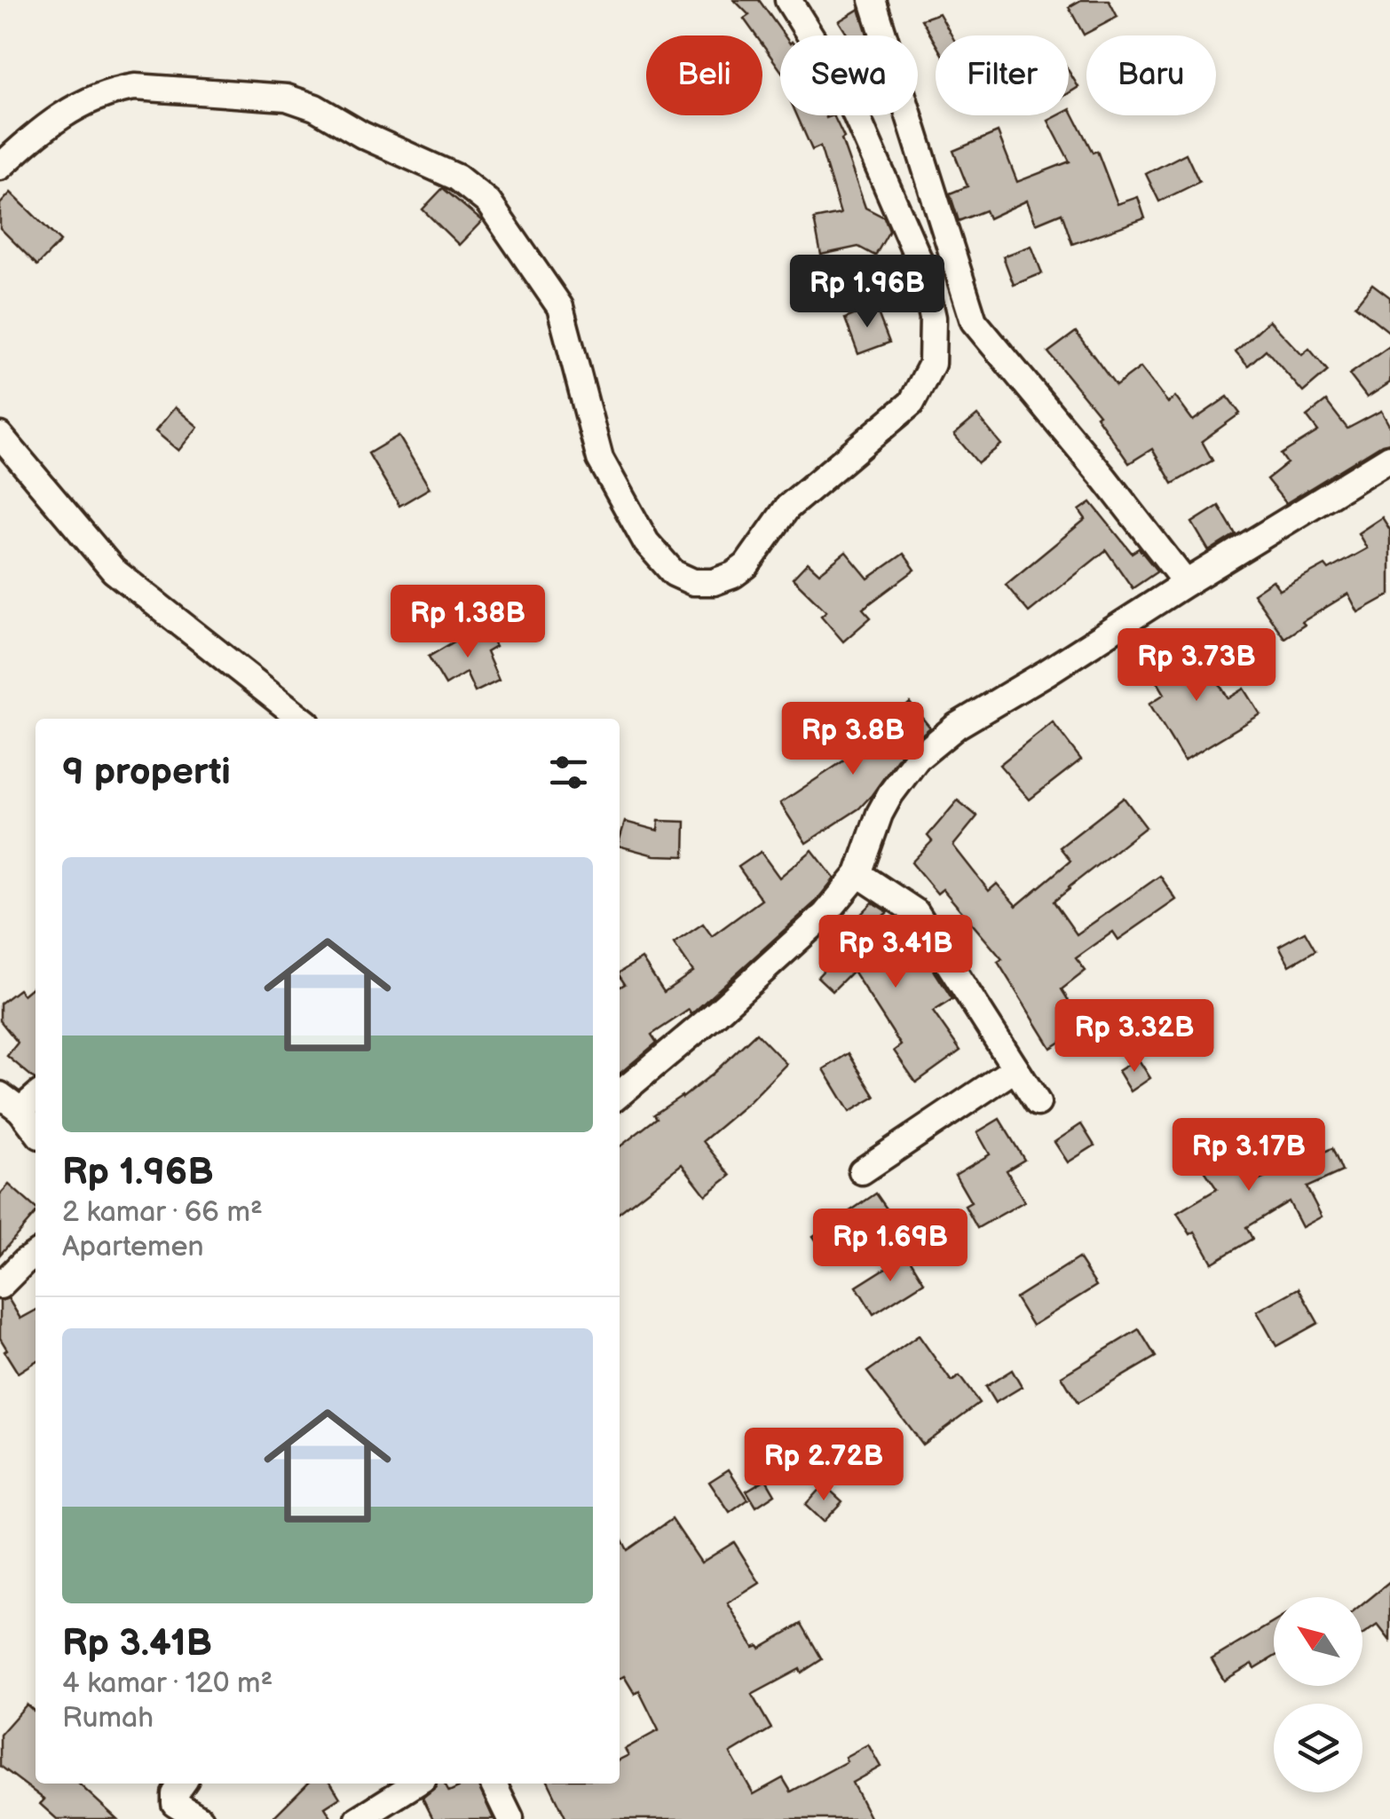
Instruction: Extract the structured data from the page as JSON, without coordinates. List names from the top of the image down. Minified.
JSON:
{"north":"top left","page":{"chip":["Beli","Sewa","Filter","Baru"],"price":["Rp 1.96B","Rp 1.38B","Rp 3.73B","Rp 3.8B","Rp 3.41B","Rp 3.32B","Rp 3.17B","Rp 1.69B","Rp 2.72B"],"heading":"9 properti","list":[{"name":"Rp 1.96B","note":"2 kamar · 66 m² · Apartemen"},{"name":"Rp 3.41B","note":"4 kamar · 120 m² · Rumah"}]}}
